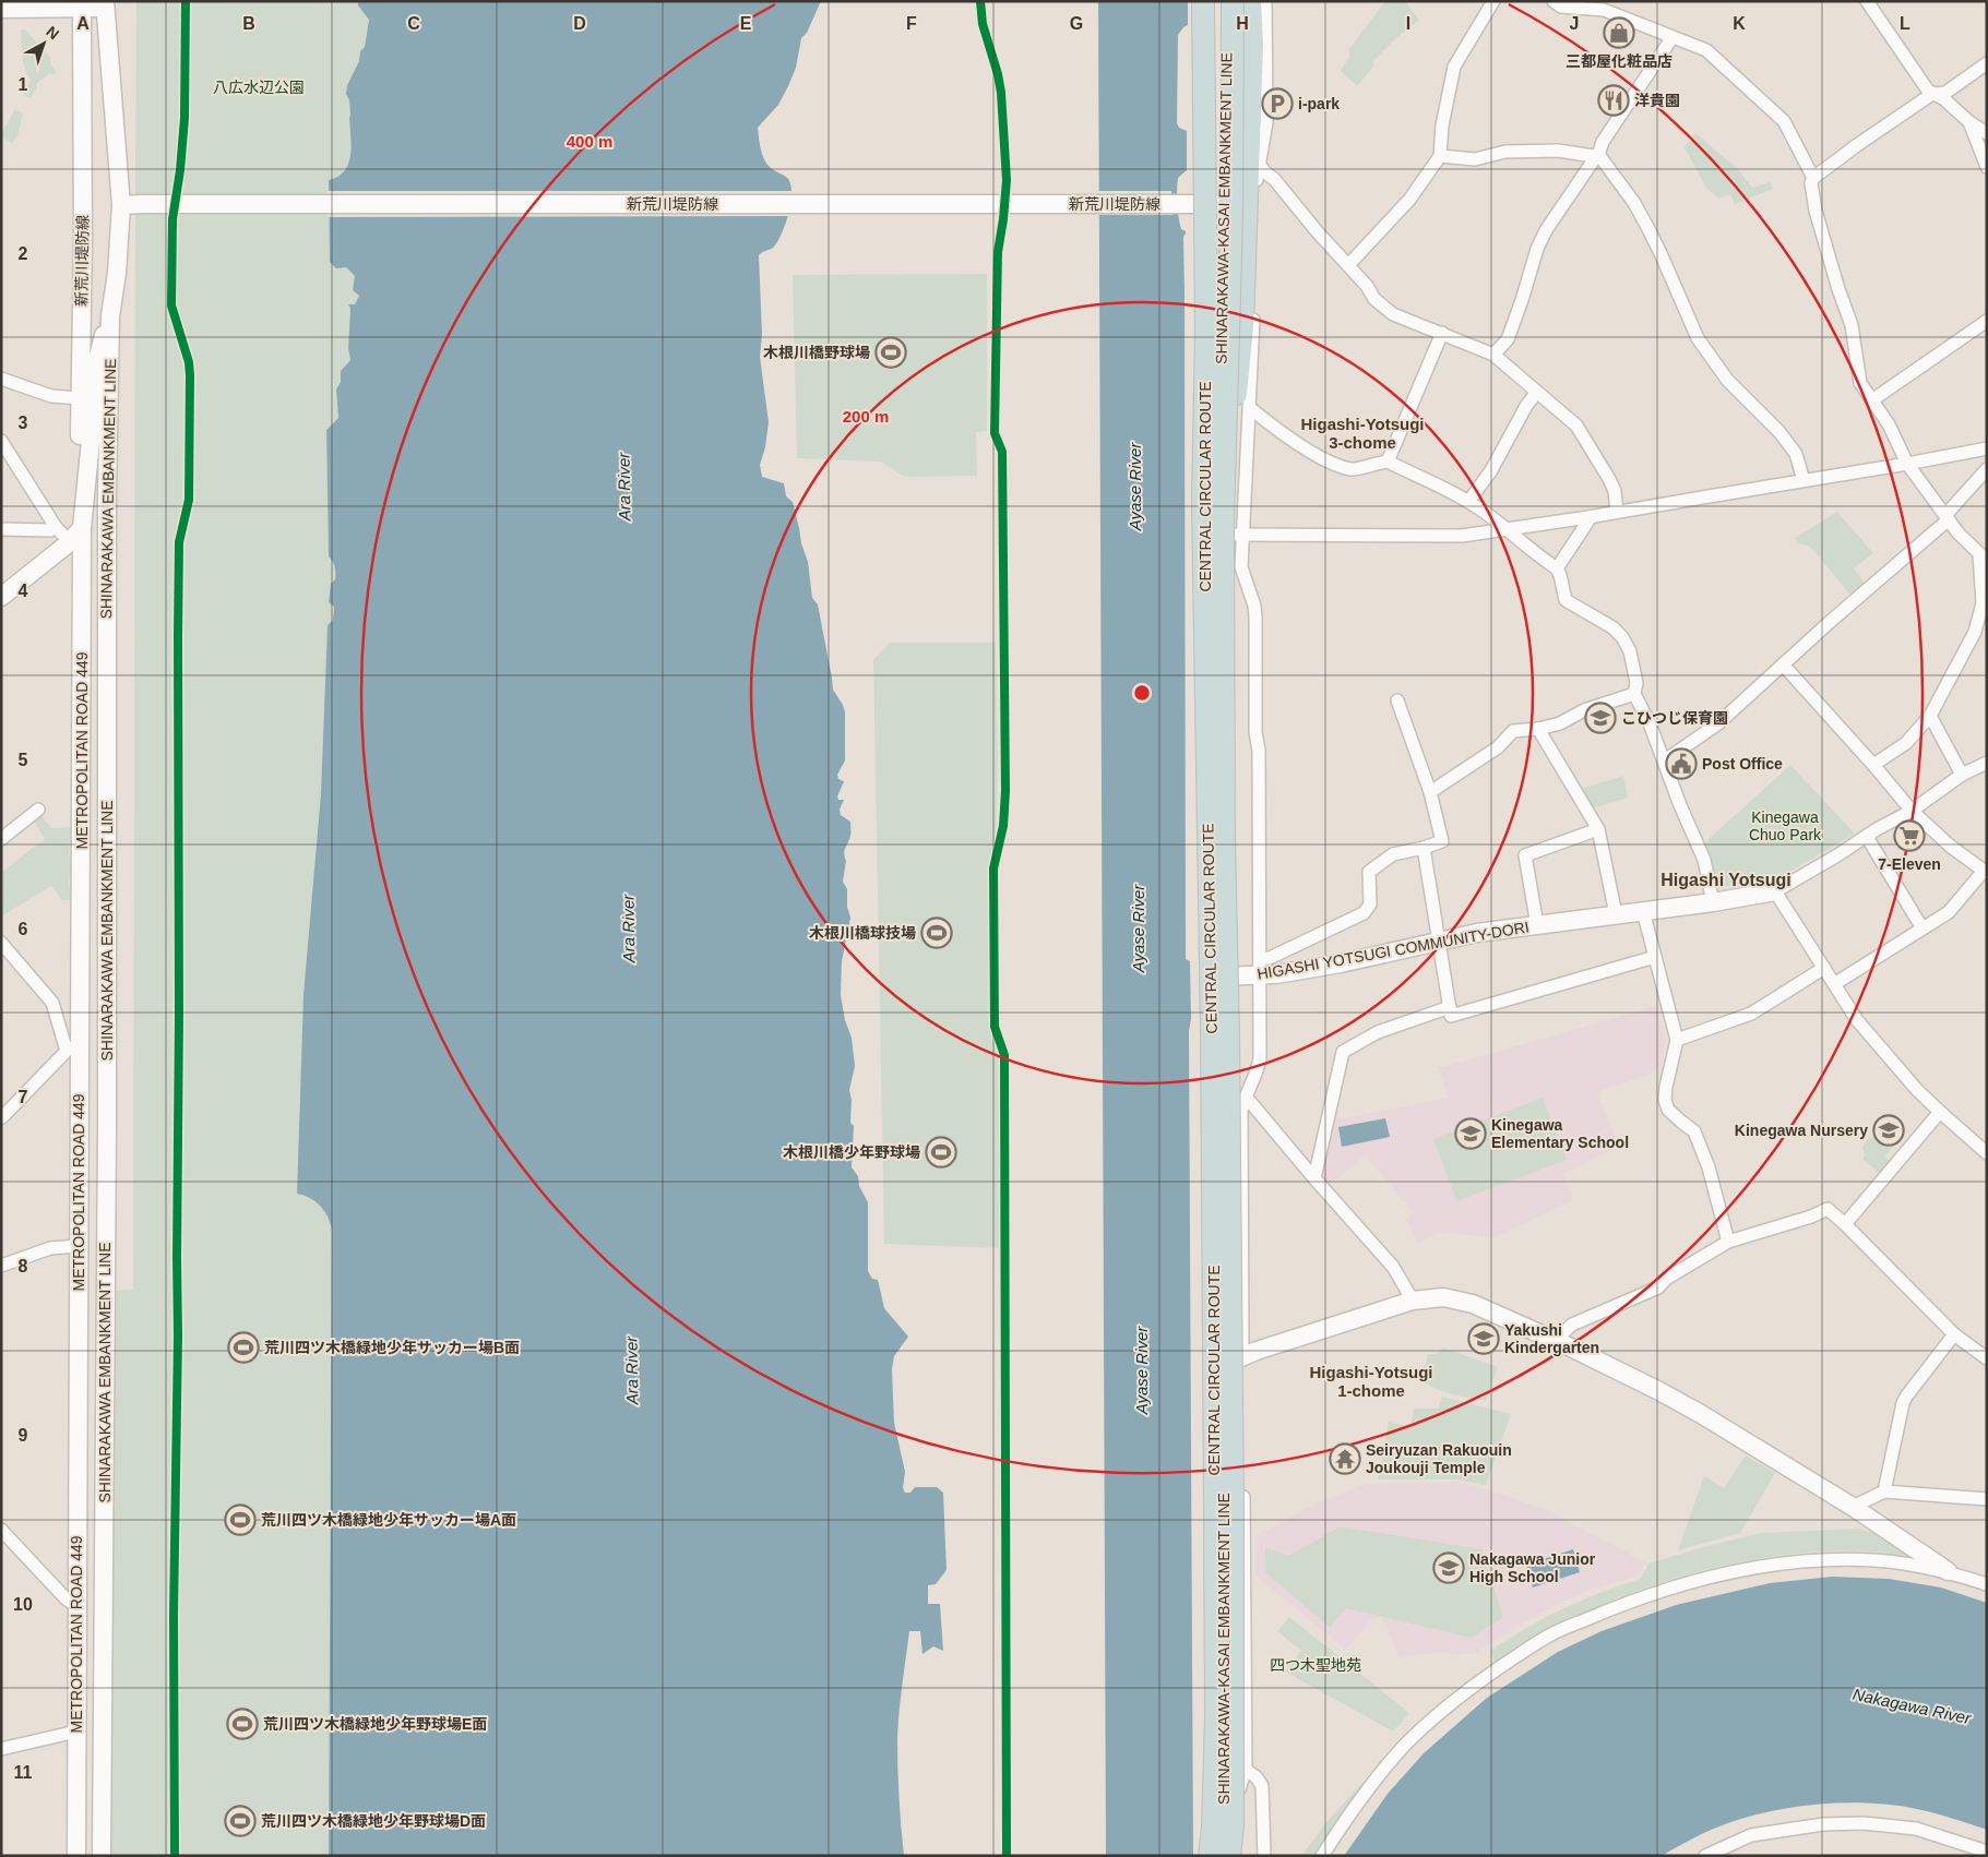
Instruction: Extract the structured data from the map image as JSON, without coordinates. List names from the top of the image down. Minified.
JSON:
{"streets":{"highway":["CENTRAL CIRCULAR ROUTE"],"main road":["新荒川堤防線","SHINARAKAWA-KASAI EMBANKMENT LINE","SHINARAKAWA EMBANKMENT LINE","METROPOLITAN ROAD 449","HIGASHI YOTSUGI COMMUNITY-DORI"]},"crossings":[["新荒川堤防線","SHINARAKAWA-KASAI EMBANKMENT LINE"],["新荒川堤防線","SHINARAKAWA EMBANKMENT LINE"],["新荒川堤防線","METROPOLITAN ROAD 449"],["SHINARAKAWA-KASAI EMBANKMENT LINE","CENTRAL CIRCULAR ROUTE"],["SHINARAKAWA-KASAI EMBANKMENT LINE","HIGASHI YOTSUGI COMMUNITY-DORI"]],"districts":["Higashi-Yotsugi 3-chome","Higashi Yotsugi","Higashi-Yotsugi 1-chome"],"water":["Ara River","Ayase River","Nakagawa River"],"parks":["八広水辺公園","Kinegawa Chuo Park","四つ木聖地苑"],"places":{"shop":["三都屋化粧品店"],"restaurant":["洋貴園"],"parking":["i-park"],"sports":["木根川橋野球場","木根川橋球技場","木根川橋少年野球場","荒川四ツ木橋緑地少年サッカー場B面","荒川四ツ木橋緑地少年サッカー場A面","荒川四ツ木橋緑地少年野球場E面","荒川四ツ木橋緑地少年野球場D面"],"school or university":["こひつじ保育園","Kinegawa Nursery","Kinegawa Elementary School","Yakushi Kindergarten","Nakagawa Junior High School"],"public building":["Post Office"],"supermarket":["7-Eleven"],"temple":["Seiryuzan Rakuouin Joukouji Temple"]},"north":"top right","grid":{"columns":["A","B","C","D","E","F","G","H","I","J","K","L"],"rows":["1","2","3","4","5","6","7","8","9","10","11"]},"rings":["400 m","200 m"]}
